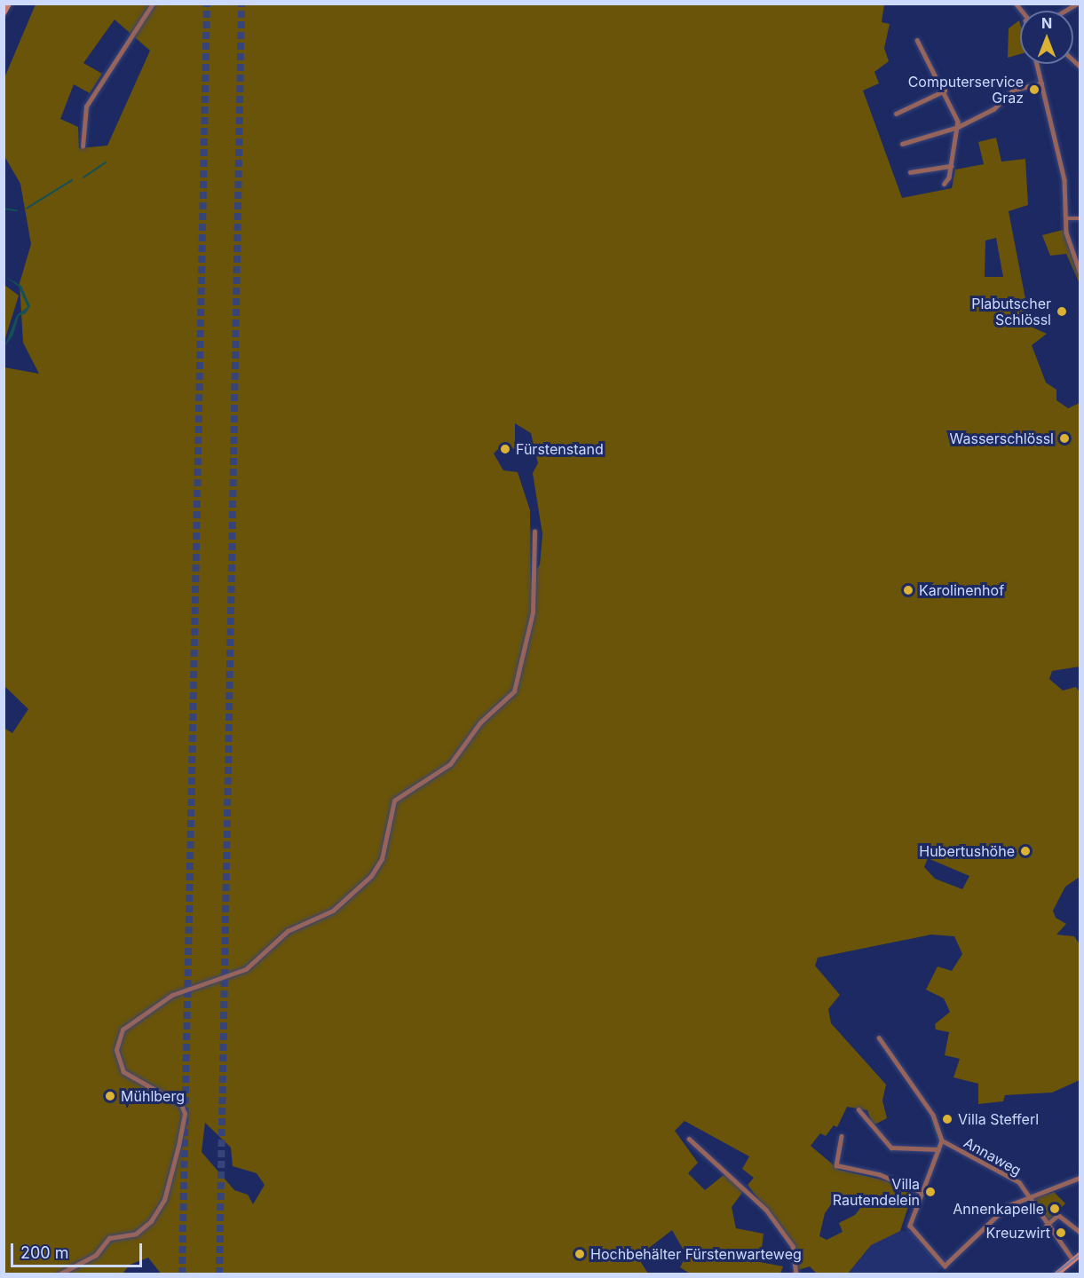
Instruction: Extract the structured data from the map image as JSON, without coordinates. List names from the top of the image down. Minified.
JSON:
{"streets":{"street":["Annaweg"]},"places":["Computerservice Graz","Plabutscher Schlössl","Wasserschlössl","Fürstenstand","Karolinenhof","Hubertushöhe","Mühlberg","Villa Stefferl","Villa Rautendelein","Annenkapelle","Kreuzwirt","Hochbehälter Fürstenwarteweg"],"scale_bar":"200 m","north":"top"}
